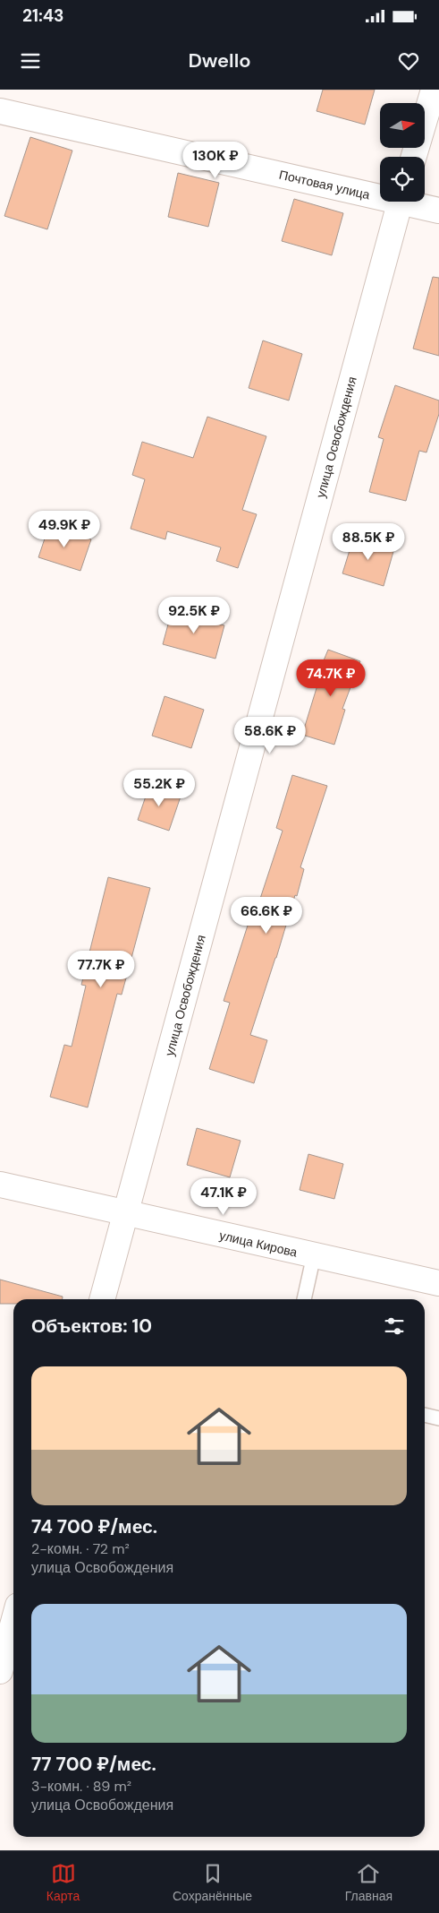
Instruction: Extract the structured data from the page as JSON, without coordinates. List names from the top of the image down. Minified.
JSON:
{"streets":{"street":["Почтовая улица","улица Освобождения","улица Кирова"]},"crossings":[["улица Освобождения","улица Кирова"]],"north":"right","page":{"status":"21:43","header":"Dwello","price":["130K ₽","49.9K ₽","88.5K ₽","92.5K ₽","74.7K ₽","58.6K ₽","55.2K ₽","66.6K ₽","77.7K ₽","47.1K ₽"],"heading":"Объектов: 10","list":[{"name":"74 700 ₽/мес.","note":"2-комн. · 72 m² · улица Освобождения"},{"name":"77 700 ₽/мес.","note":"3-комн. · 89 m² · улица Освобождения"}],"tabs":["Карта","Сохранённые","Главная"]}}
